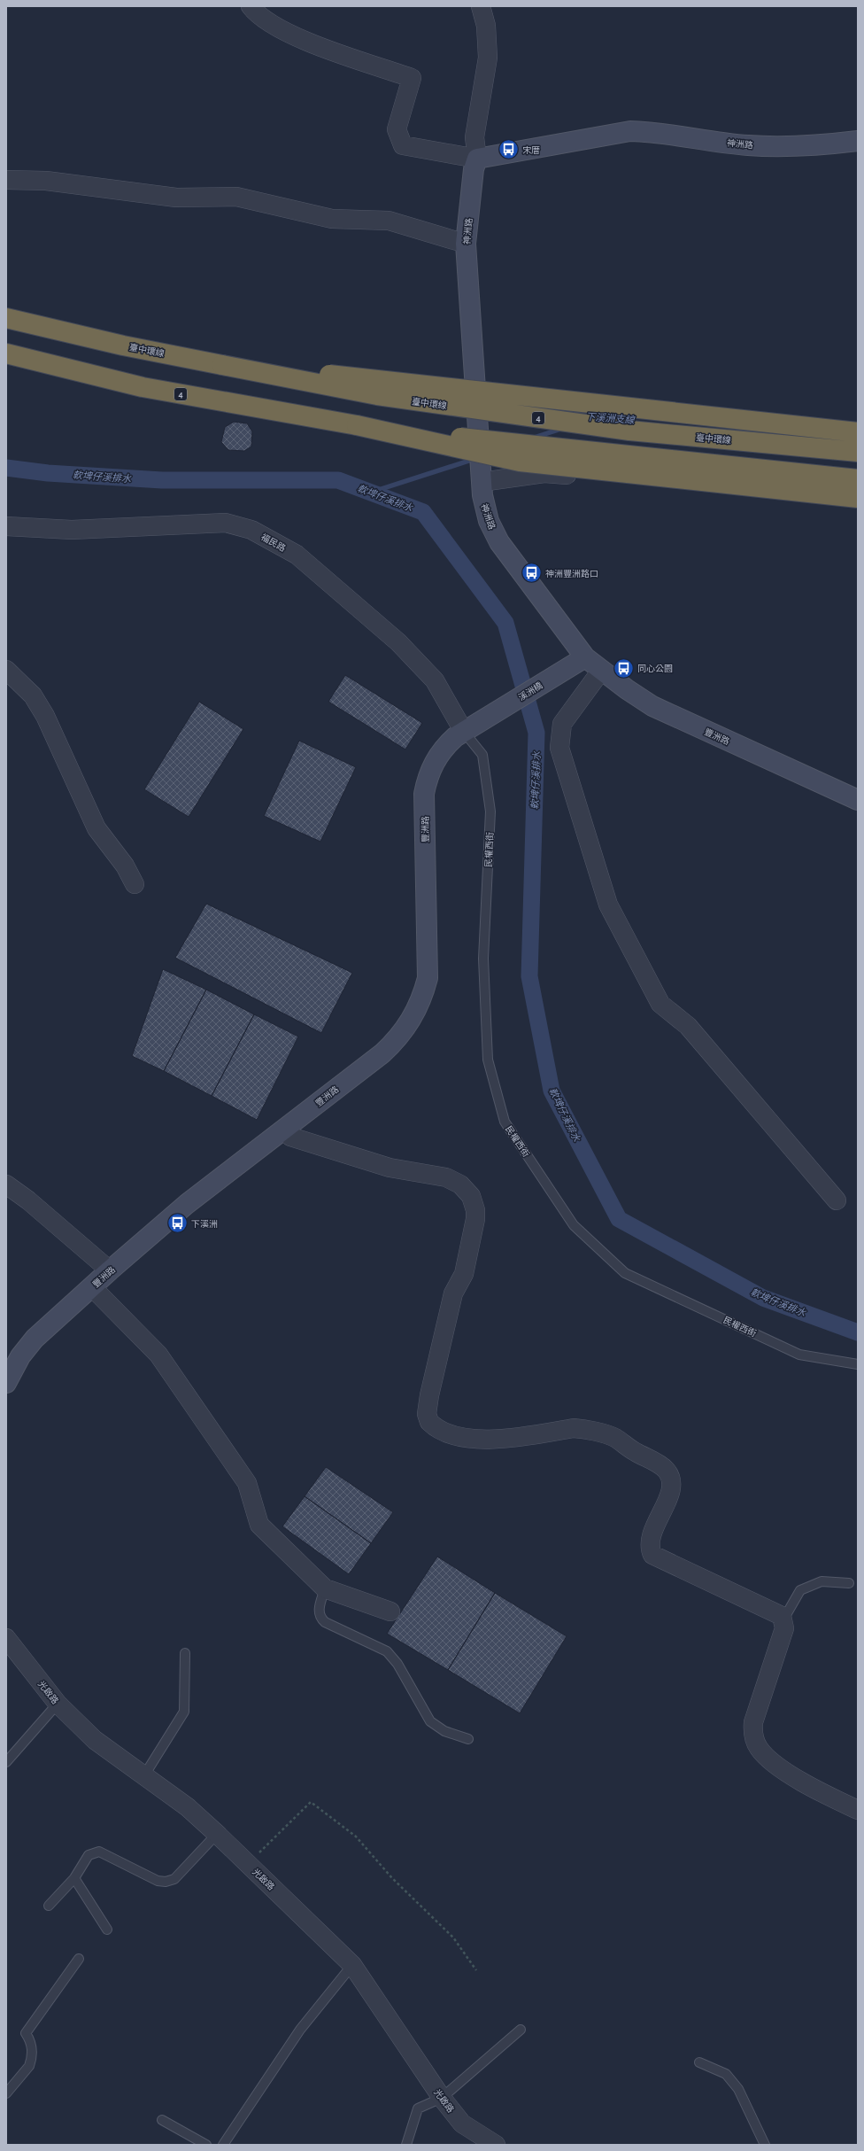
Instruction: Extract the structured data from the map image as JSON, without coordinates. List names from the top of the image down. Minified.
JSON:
{"streets":{"highway":["臺中環線","4"],"street":["神洲路","福民路","溪洲橋","豐洲路","光啟路"],"lane":["民權西街"]},"crossings":[["神洲路","溪洲橋"],["神洲路","豐洲路"],["福民路","溪洲橋"],["福民路","豐洲路"],["福民路","民權西街"],["溪洲橋","豐洲路"],["溪洲橋","民權西街"],["豐洲路","民權西街"]],"water":["下溪洲支線","軟埤仔溪排水"],"places":{"bus stop":["宋厝","神洲豐洲路口","同心公園","下溪洲"]}}
